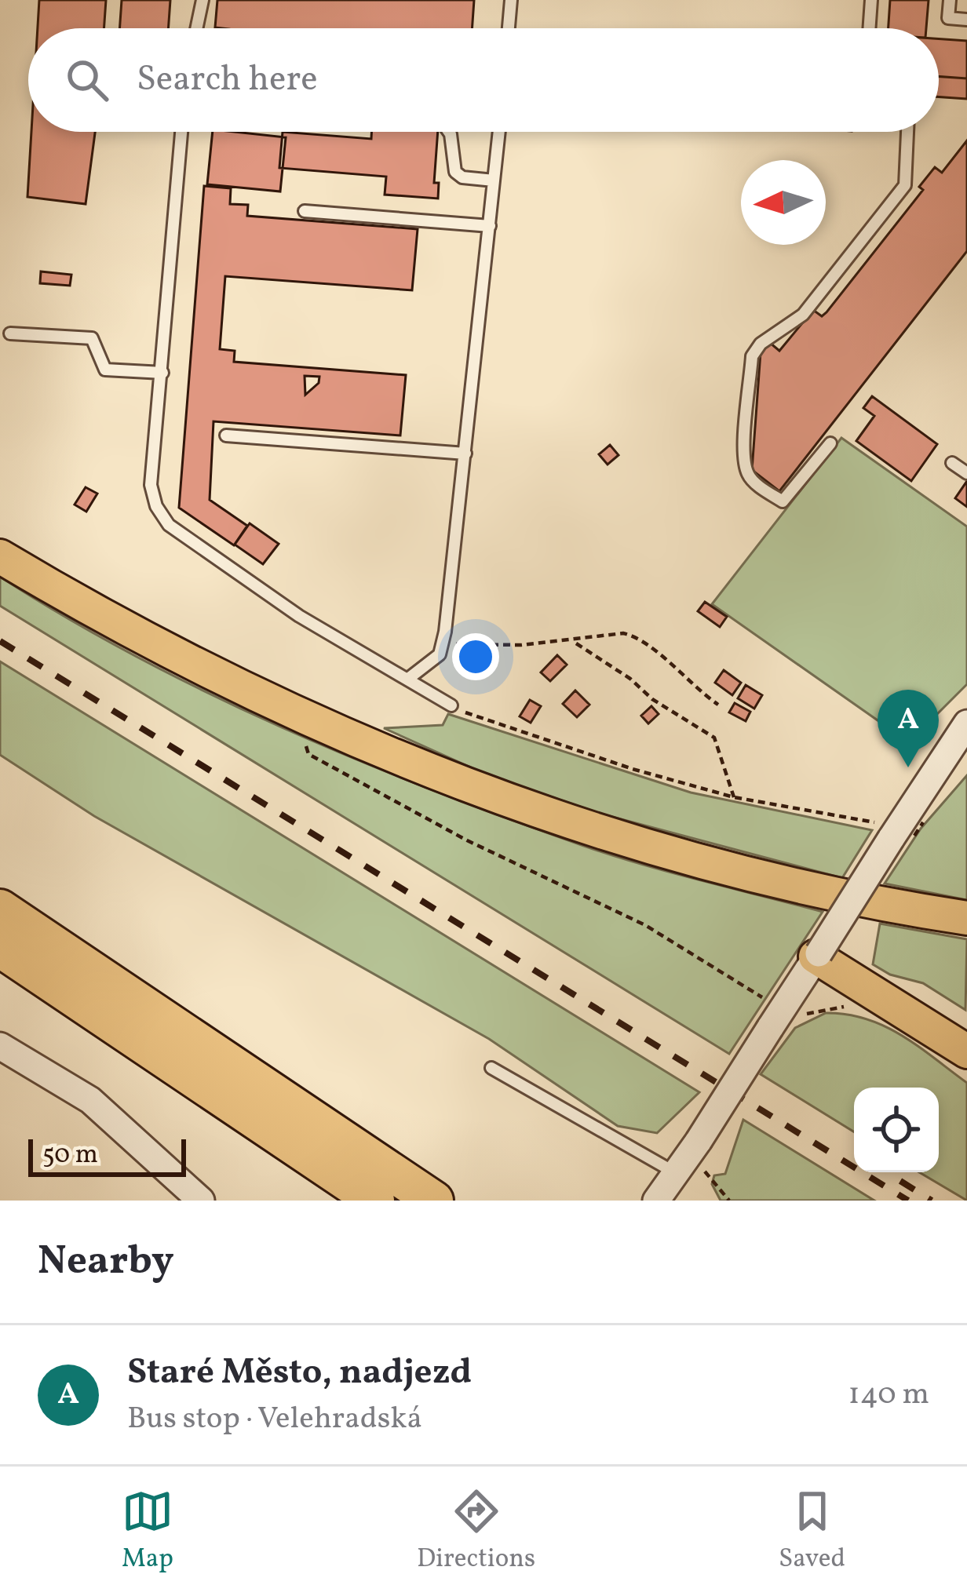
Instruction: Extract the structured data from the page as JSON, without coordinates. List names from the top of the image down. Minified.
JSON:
{"scale_bar":"50 m","north":"left","page":{"search":"Search here","pins":"A","scale":"50 m","heading":"Nearby","list":[{"mark":"A","name":"Staré Město, nadjezd","note":"Bus stop · Velehradská","value":"140 m"}],"nav":["Map","Directions","Saved"]}}
